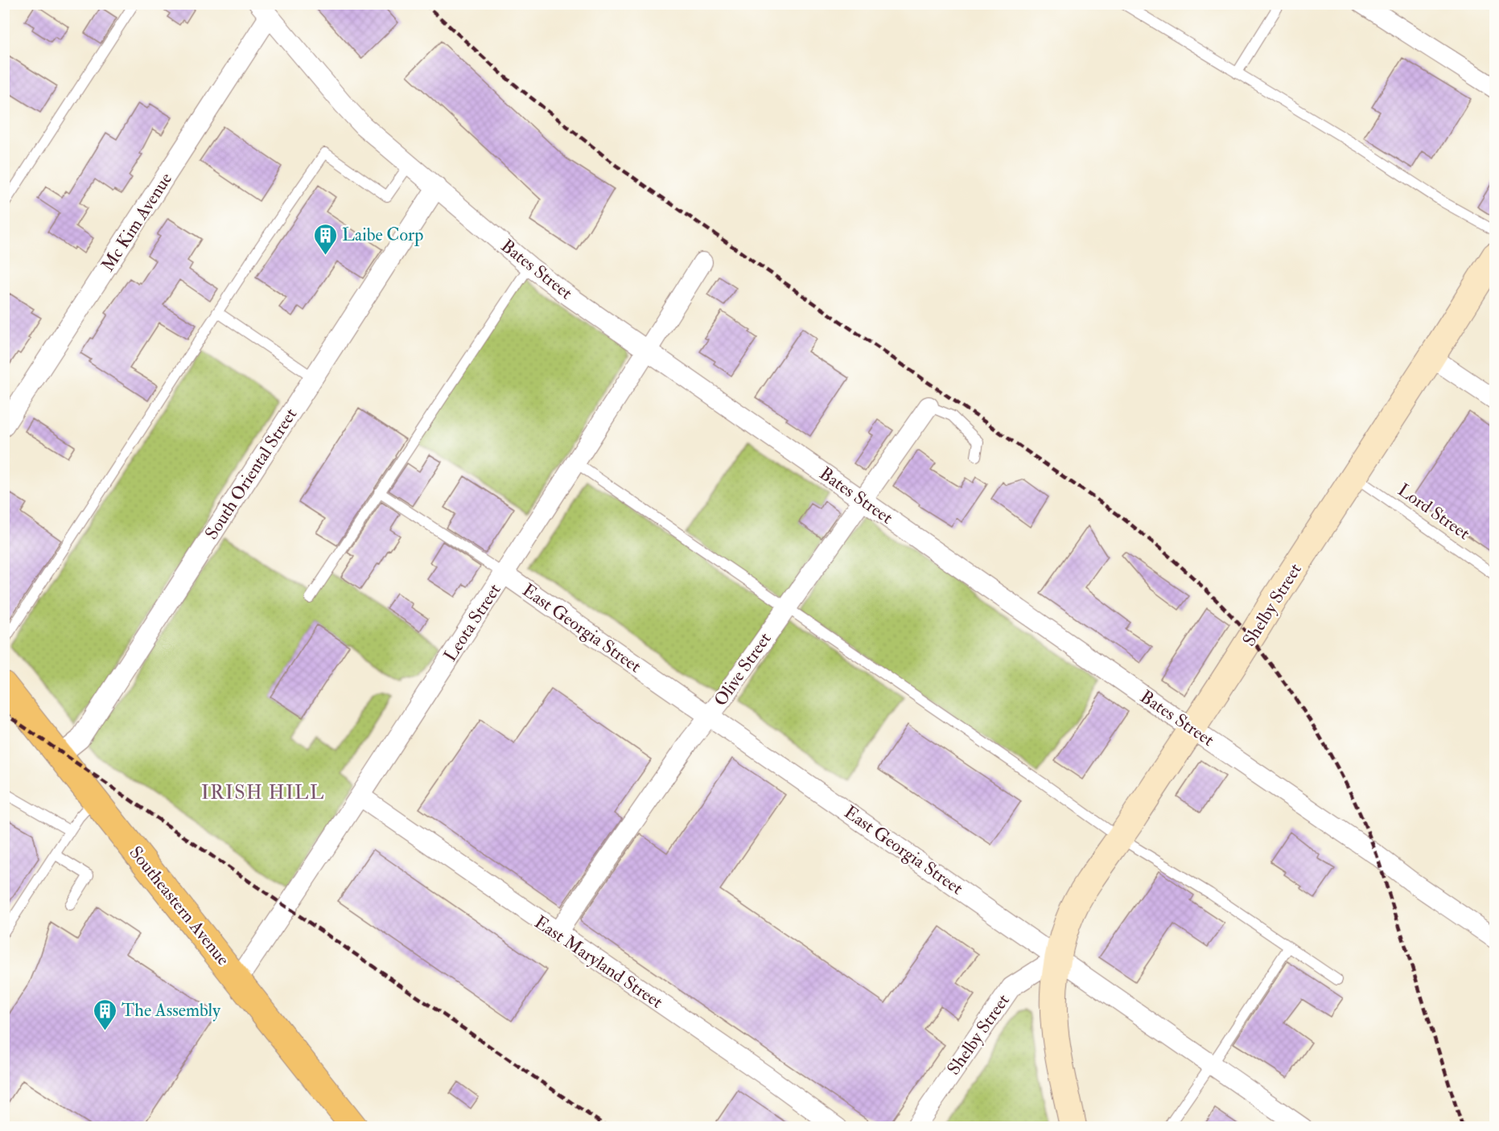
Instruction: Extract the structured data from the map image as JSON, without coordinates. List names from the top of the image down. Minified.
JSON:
{"streets":{"main road":["Shelby Street","Southeastern Avenue"],"street":["Mc Kim Avenue","Bates Street","South Oriental Street","Leota Street","East Georgia Street","Olive Street","East Maryland Street"],"lane":["Lord Street"]},"crossings":[["Mc Kim Avenue","Bates Street"],["Bates Street","South Oriental Street"],["Bates Street","Shelby Street"],["Bates Street","Leota Street"],["Bates Street","Olive Street"],["South Oriental Street","Southeastern Avenue"],["Lord Street","Shelby Street"],["Shelby Street","East Georgia Street"],["Leota Street","East Georgia Street"],["Leota Street","Southeastern Avenue"],["Leota Street","East Maryland Street"],["East Georgia Street","Olive Street"],["Olive Street","East Maryland Street"]],"districts":["IRISH HILL"],"places":{"building":["Laibe Corp","The Assembly"]}}
